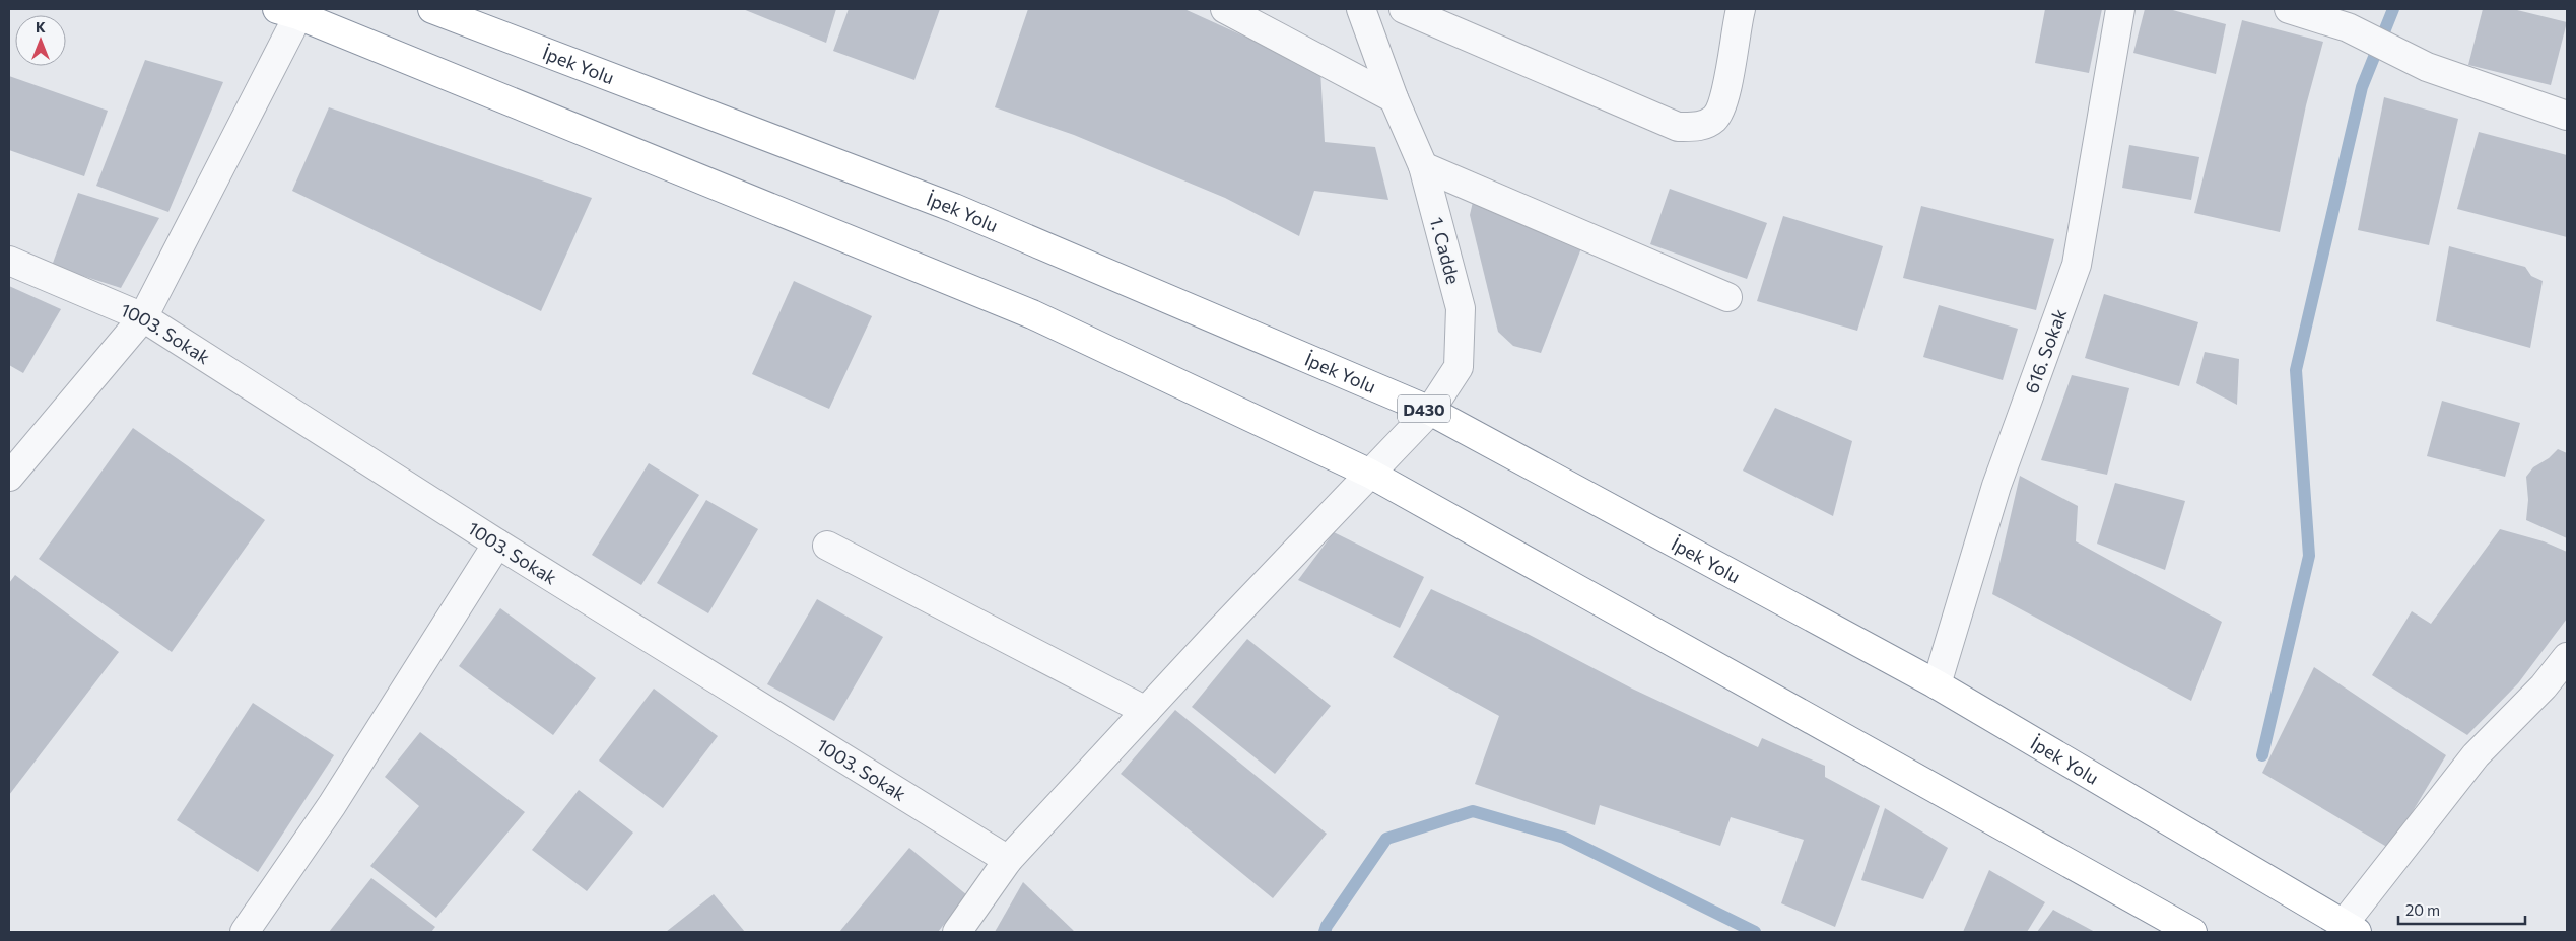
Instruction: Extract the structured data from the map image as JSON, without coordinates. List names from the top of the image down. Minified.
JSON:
{"streets":{"highway":["İpek Yolu","D430"],"street":["1. Cadde","1003. Sokak","616. Sokak"]},"crossings":[["İpek Yolu","1. Cadde"],["İpek Yolu","616. Sokak"],["1. Cadde","1003. Sokak"]],"scale_bar":"20 m","north":"top"}
